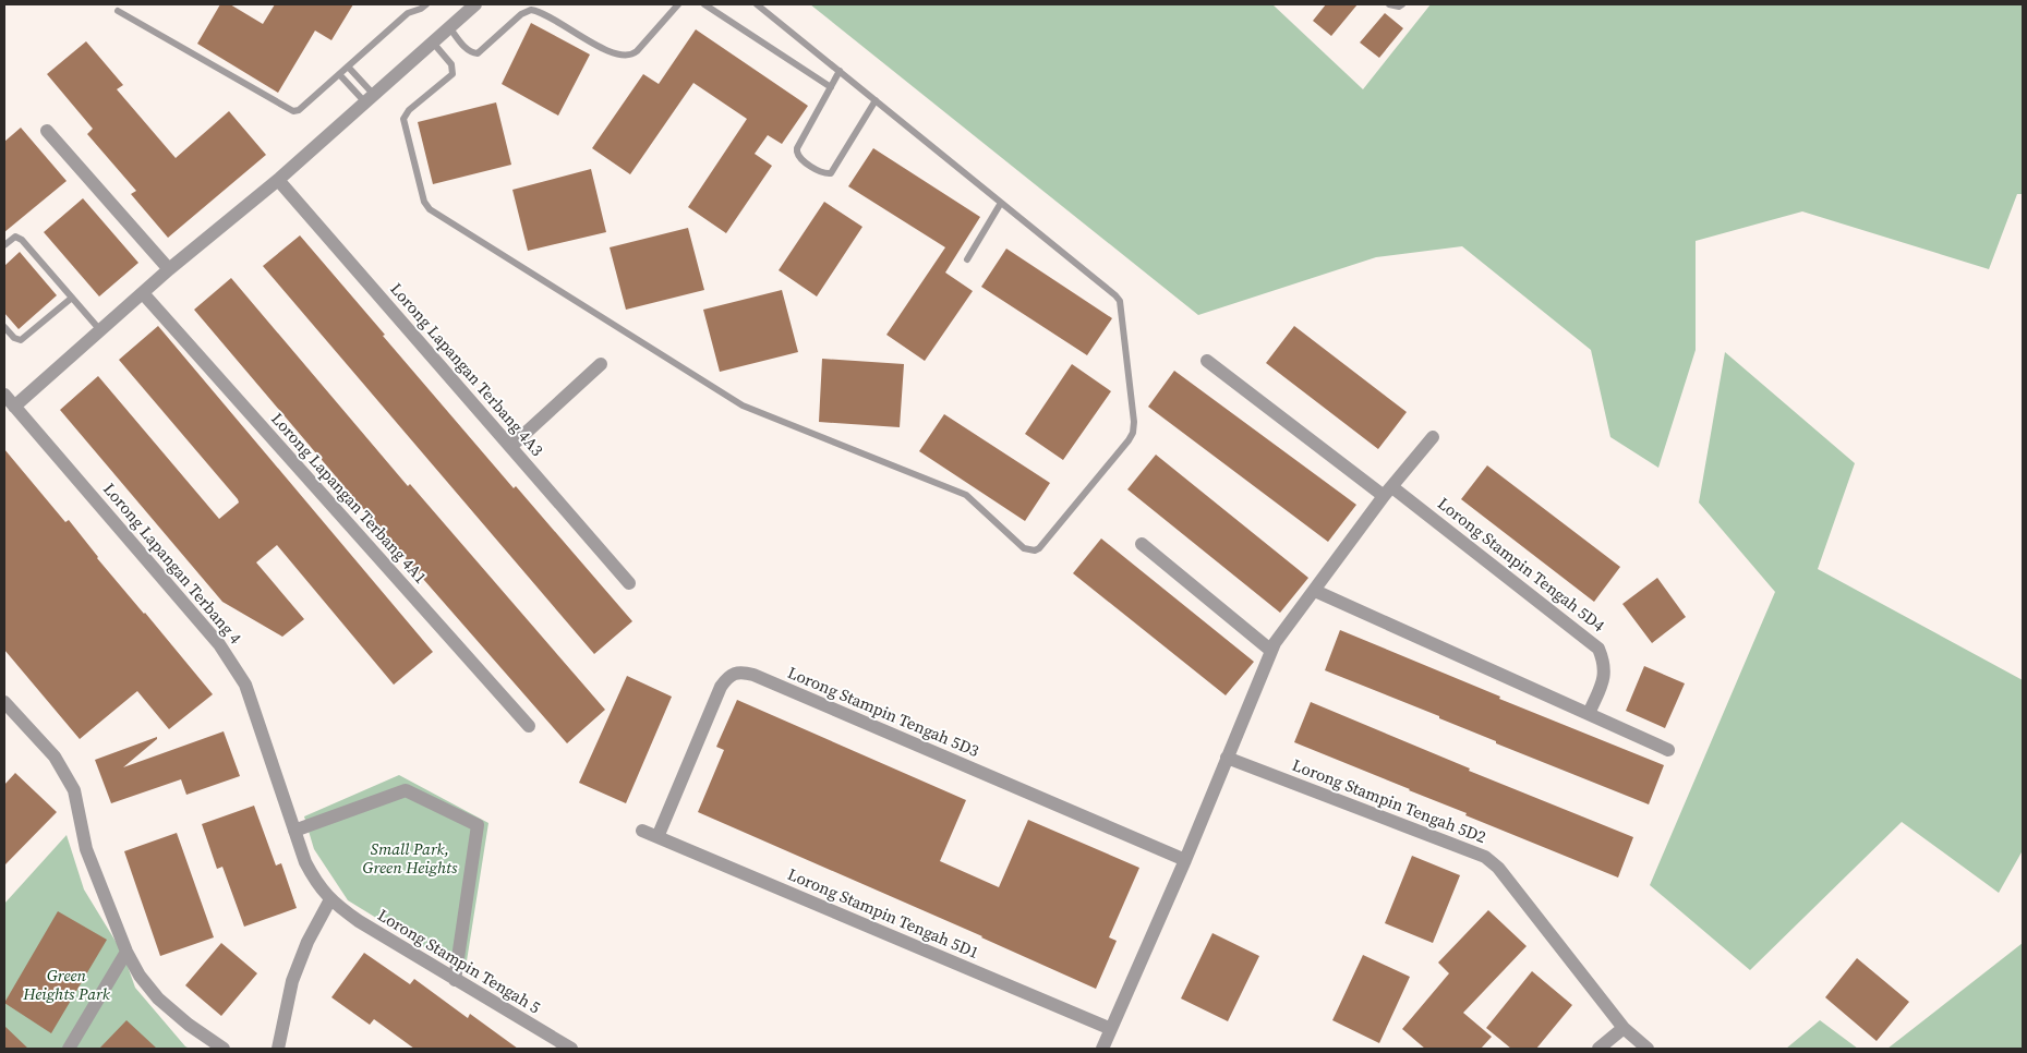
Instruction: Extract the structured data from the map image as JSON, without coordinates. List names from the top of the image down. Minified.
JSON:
{"streets":{"street":["Lorong Lapangan Terbang 4A3","Lorong Lapangan Terbang 4A1","Lorong Lapangan Terbang 4","Lorong Stampin Tengah 5D4","Lorong Stampin Tengah 5D3","Lorong Stampin Tengah 5D2","Lorong Stampin Tengah 5D1","Lorong Stampin Tengah 5"]},"crossings":[["Lorong Lapangan Terbang 4","Lorong Stampin Tengah 5"],["Lorong Stampin Tengah 5D3","Lorong Stampin Tengah 5D1"]],"parks":["Small Park, Green Heights","Green Heights Park"]}
